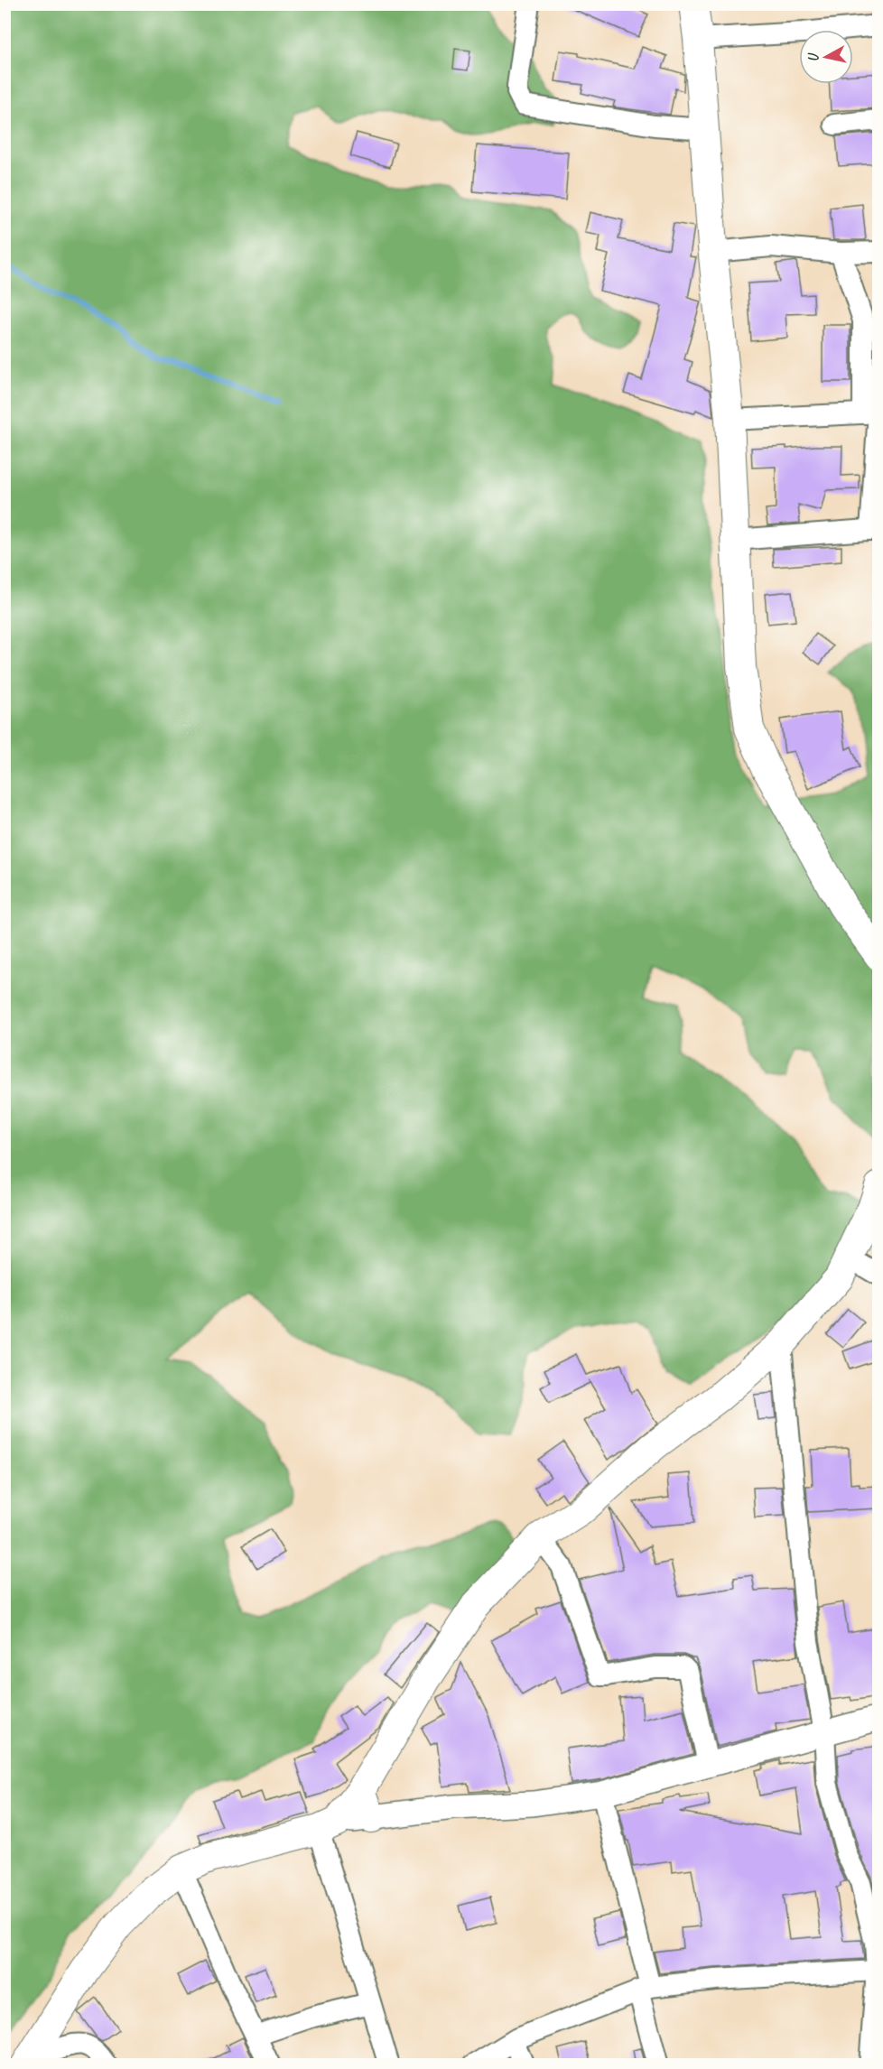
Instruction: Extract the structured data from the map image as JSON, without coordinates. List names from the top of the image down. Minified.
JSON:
{"north":"left"}
